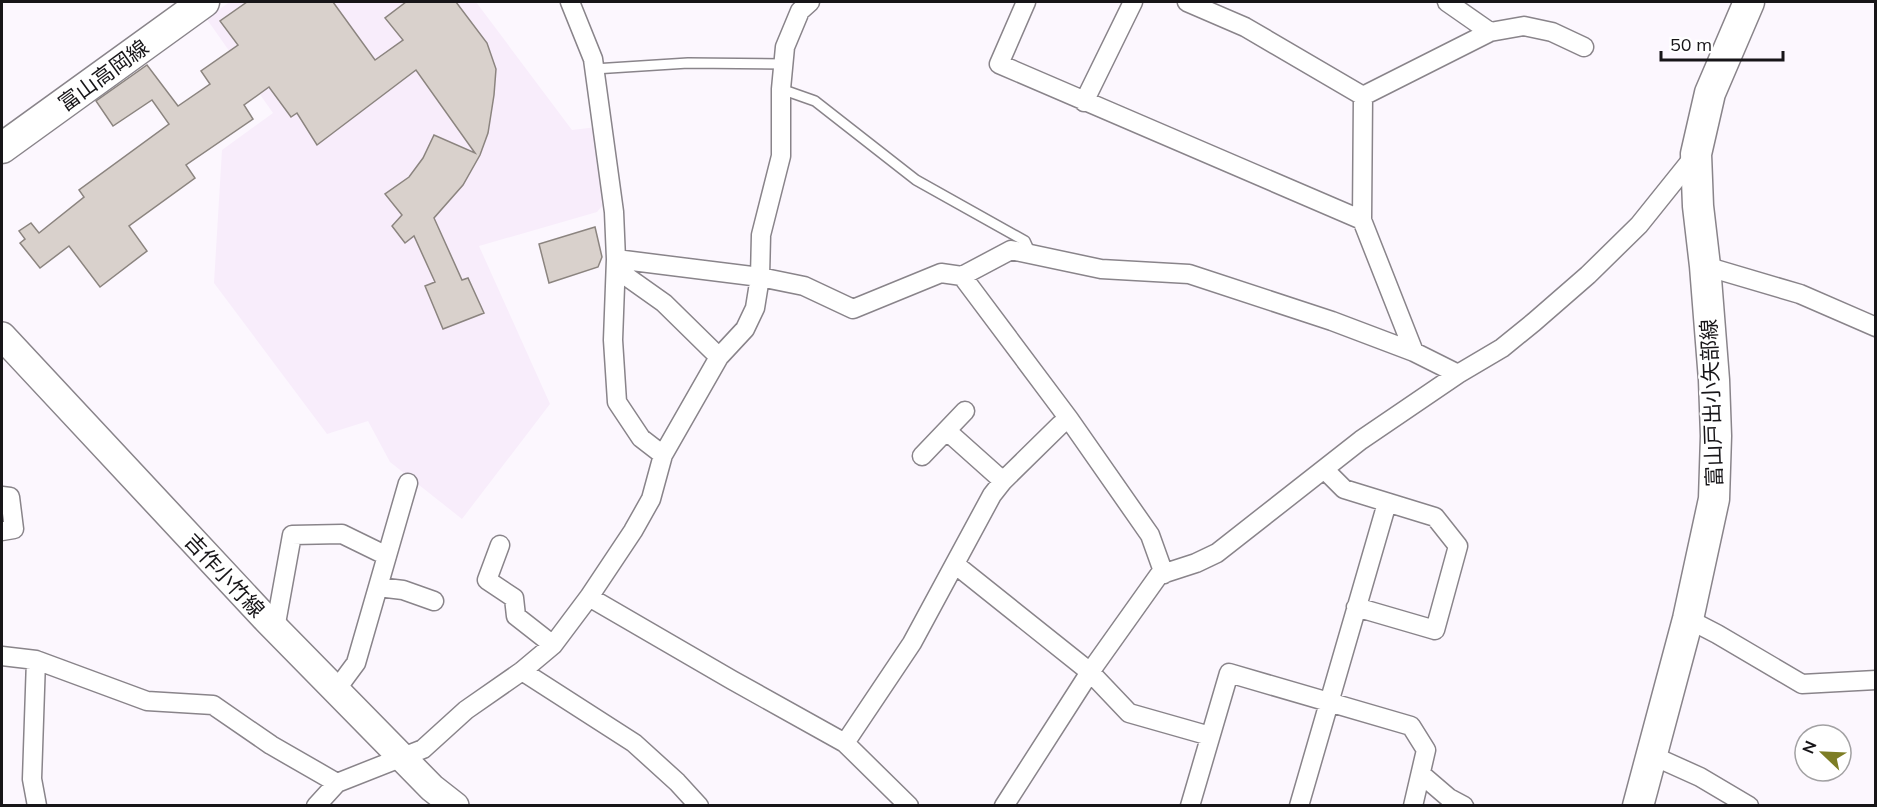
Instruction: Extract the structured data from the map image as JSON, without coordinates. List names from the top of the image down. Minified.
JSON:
{"streets":{"main road":["富山高岡線","富山戸出小矢部線","吉作小竹線"]},"scale_bar":"50 m","north":"top left"}
